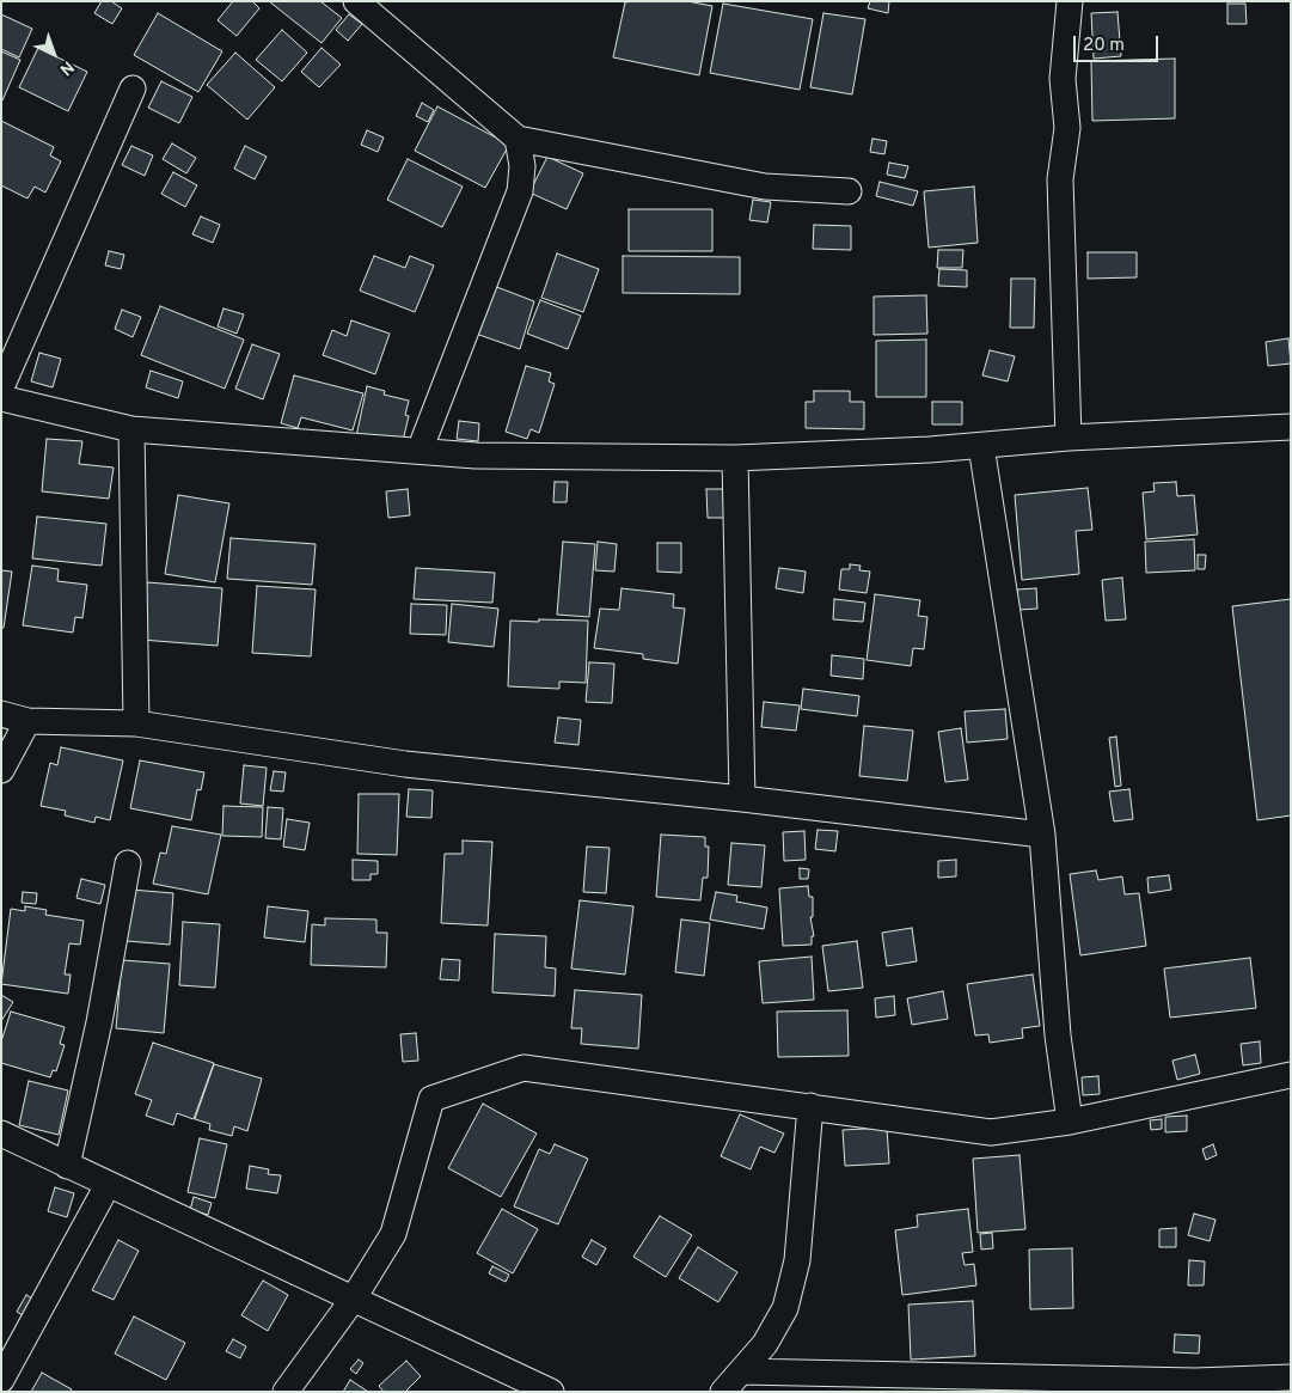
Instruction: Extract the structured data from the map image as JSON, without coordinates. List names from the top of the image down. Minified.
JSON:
{"scale_bar":"20 m","north":"bottom right"}
